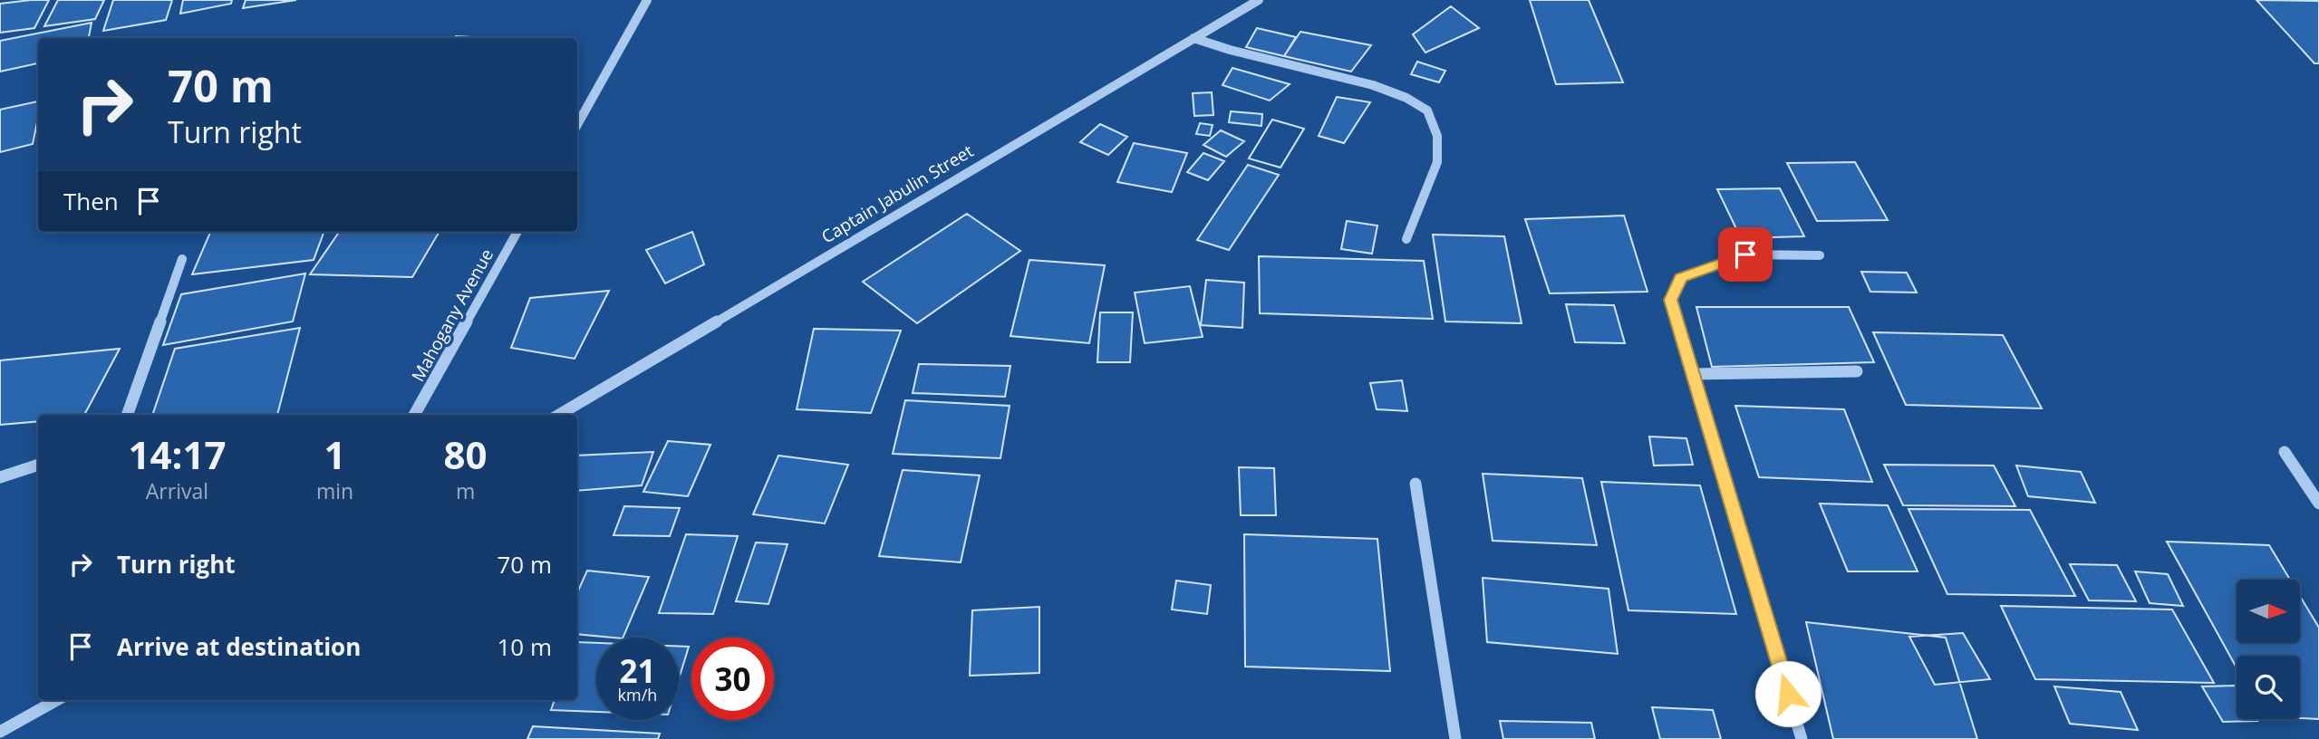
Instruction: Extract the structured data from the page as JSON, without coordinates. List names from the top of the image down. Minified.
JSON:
{"streets":{"street":["Captain Jabulin Street","Mahogany Avenue"]},"north":"right","page":{"turn":["70 m","Turn right"],"then":"Then","eta":["14:17","Arrival","1","min","80","m"],"list":[{"name":"Turn right","value":"70 m"},{"name":"Arrive at destination","value":"10 m"}],"speed":"21 km/h","limit":"30"}}
